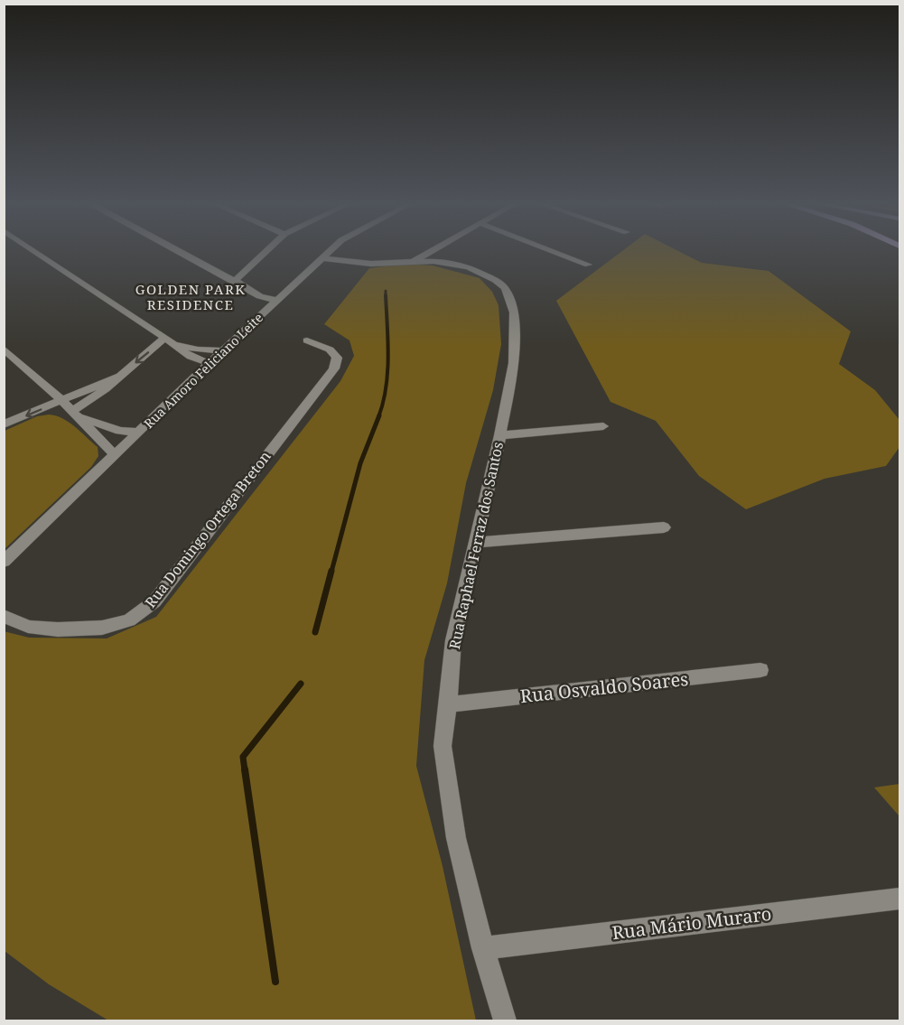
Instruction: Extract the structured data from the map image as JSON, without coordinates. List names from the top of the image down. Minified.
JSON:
{"streets":{"street":["Rua Amoro Feliciano Leite","Rua Domingo Ortega Breton","Rua Raphael Ferraz dos Santos","Rua Osvaldo Soares","Rua Mário Muraro"]},"crossings":[["Rua Amoro Feliciano Leite","Rua Raphael Ferraz dos Santos"],["Rua Raphael Ferraz dos Santos","Rua Osvaldo Soares"],["Rua Raphael Ferraz dos Santos","Rua Mário Muraro"]],"districts":["GOLDEN PARK RESIDENCE"]}
